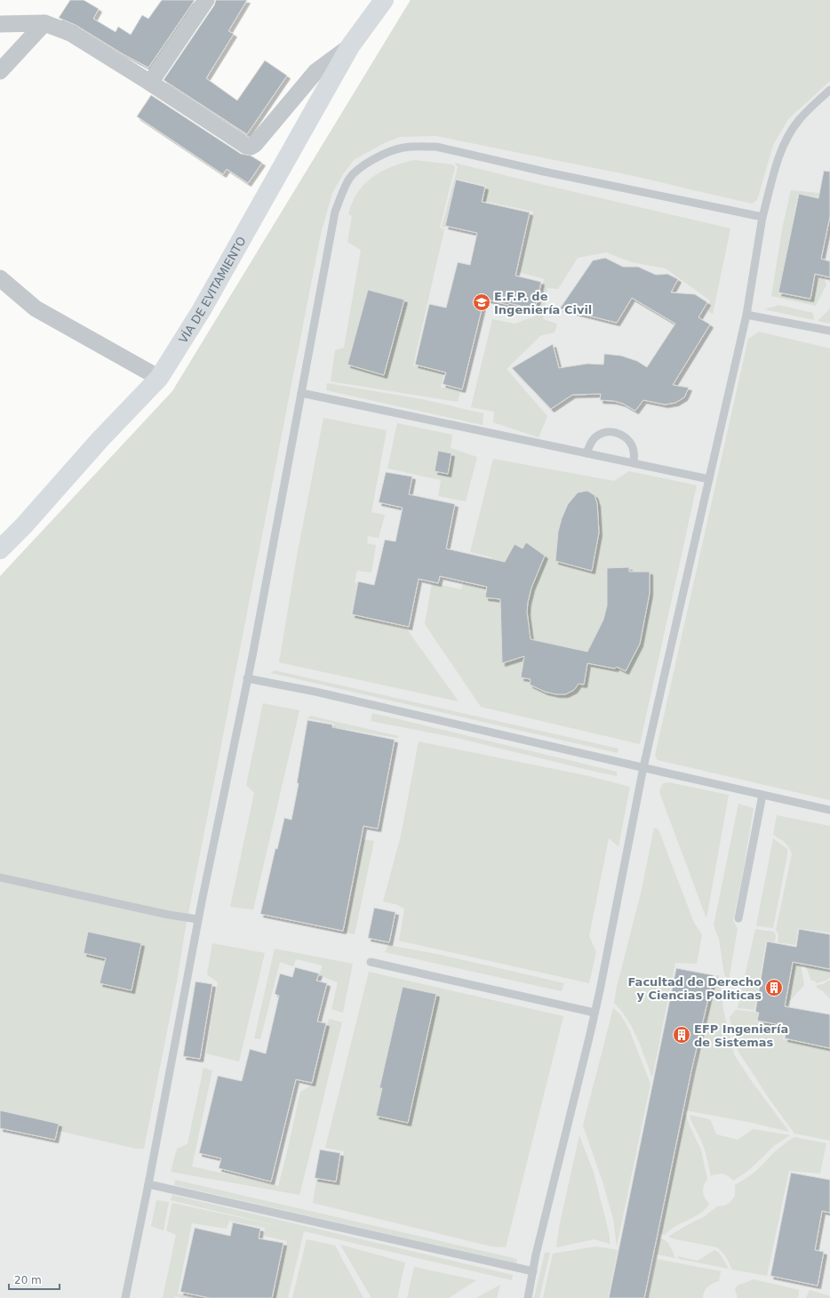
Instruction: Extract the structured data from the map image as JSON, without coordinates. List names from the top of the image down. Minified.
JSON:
{"streets":{"highway":["VÍA DE EVITAMIENTO"]},"places":{"school or university":["E.F.P. de Ingeniería Civil"],"building":["Facultad de Derecho y Ciencias Politicas","EFP Ingeniería de Sistemas"]},"scale_bar":"20 m"}
